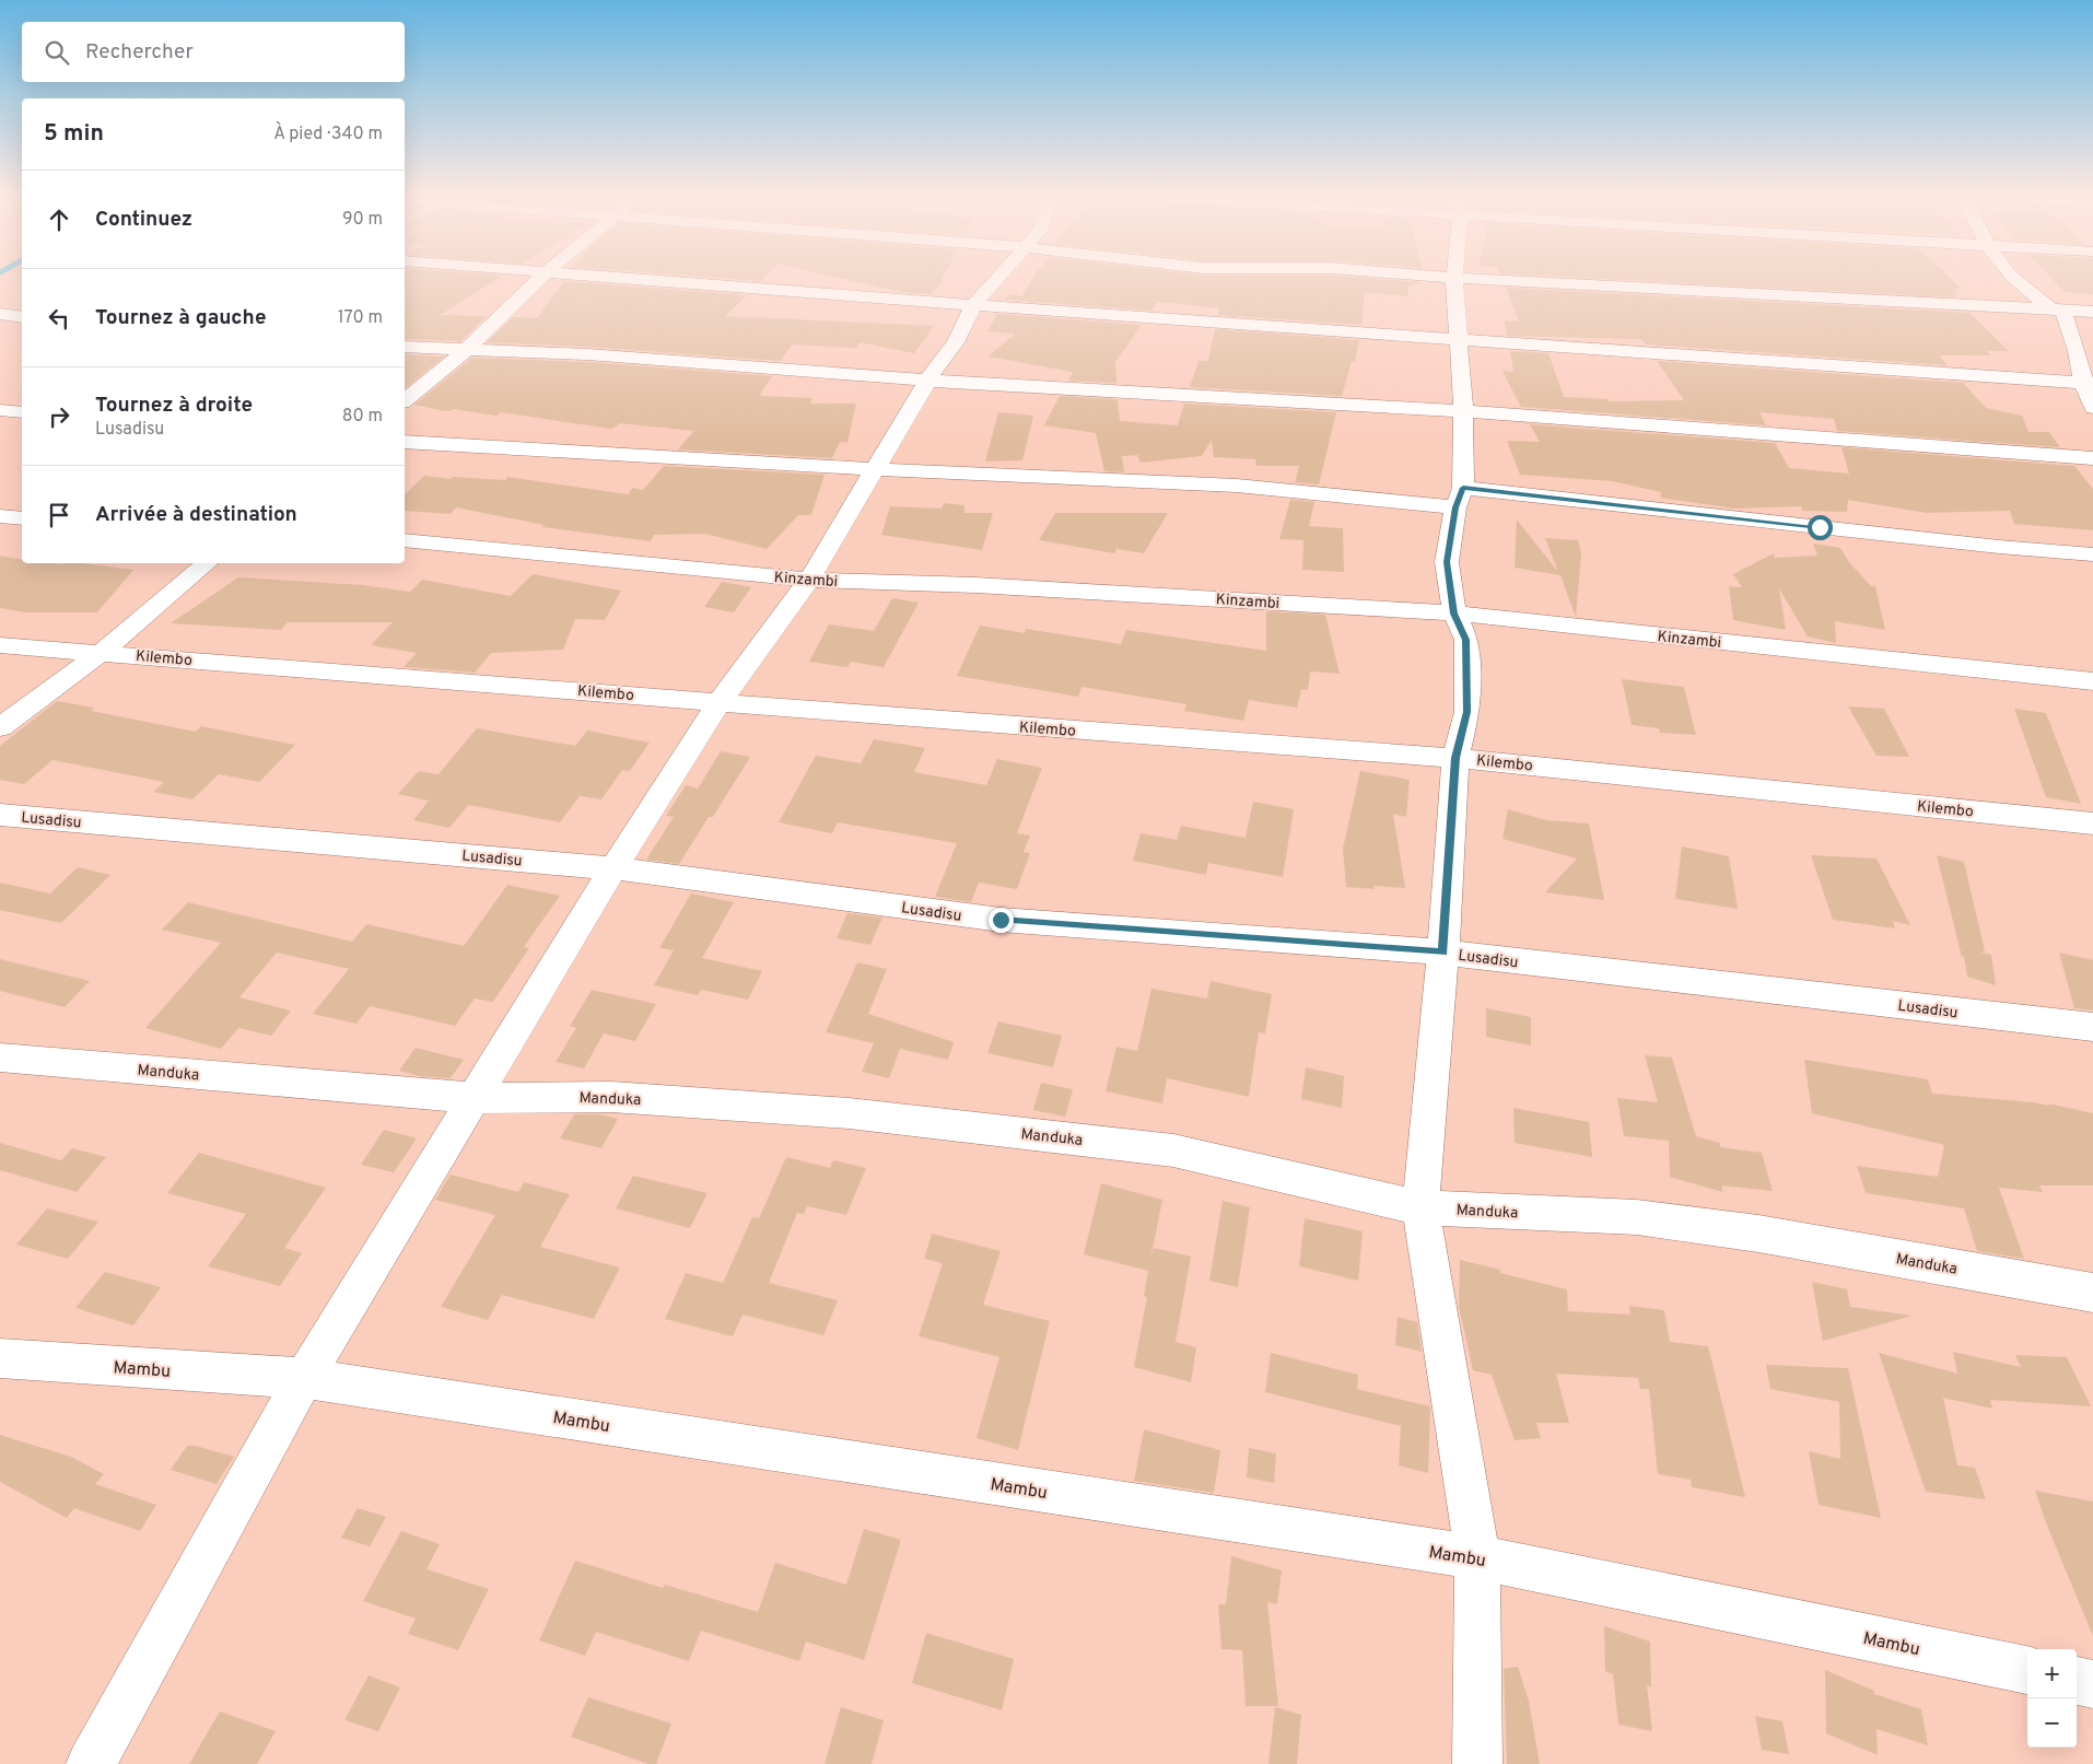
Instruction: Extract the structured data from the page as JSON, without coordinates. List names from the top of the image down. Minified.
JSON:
{"streets":{"street":["Kinzambi","Kilembo","Lusadisu","Manduka","Mambu"]},"page":{"search":"Rechercher","heading":["5 min","À pied · 340 m"],"list":[["Continuez","90 m"],["Tournez à gauche","170 m"],["Tournez à droite","Lusadisu","80 m"],"Arrivée à destination"],"map_buttons":["+","−"]}}
